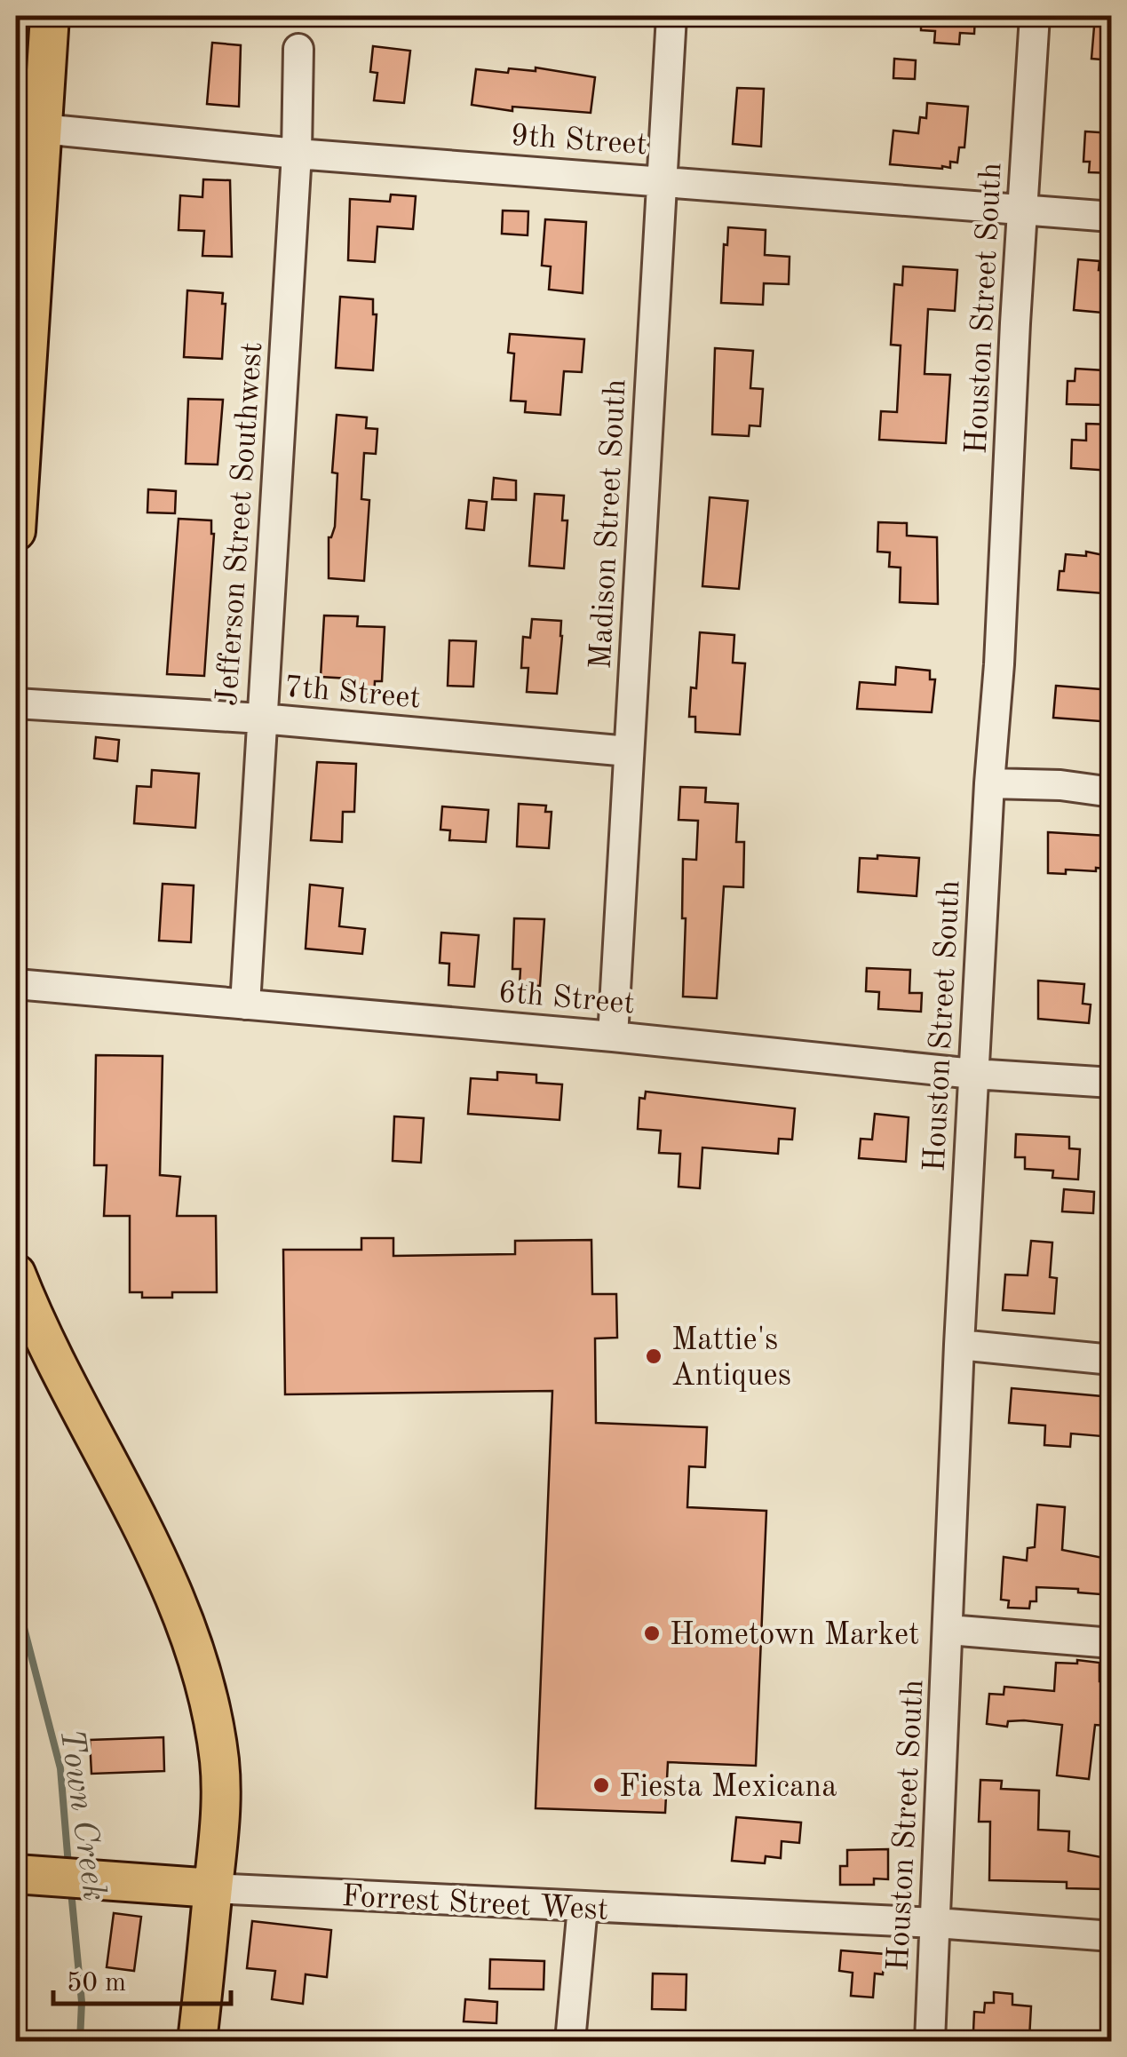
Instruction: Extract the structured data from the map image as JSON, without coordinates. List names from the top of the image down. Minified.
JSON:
{"streets":{"main road":["Forrest Street West"],"street":["9th Street","Houston Street South","Jefferson Street Southwest","Madison Street South","7th Street","6th Street"]},"crossings":[["9th Street","Houston Street South"],["9th Street","Jefferson Street Southwest"],["9th Street","Madison Street South"],["Houston Street South","6th Street"],["Houston Street South","Forrest Street West"],["Jefferson Street Southwest","7th Street"],["Jefferson Street Southwest","6th Street"],["Madison Street South","7th Street"],["Madison Street South","6th Street"]],"water":["Town Creek"],"places":["Mattie's Antiques","Hometown Market","Fiesta Mexicana"],"scale_bar":"50 m"}
